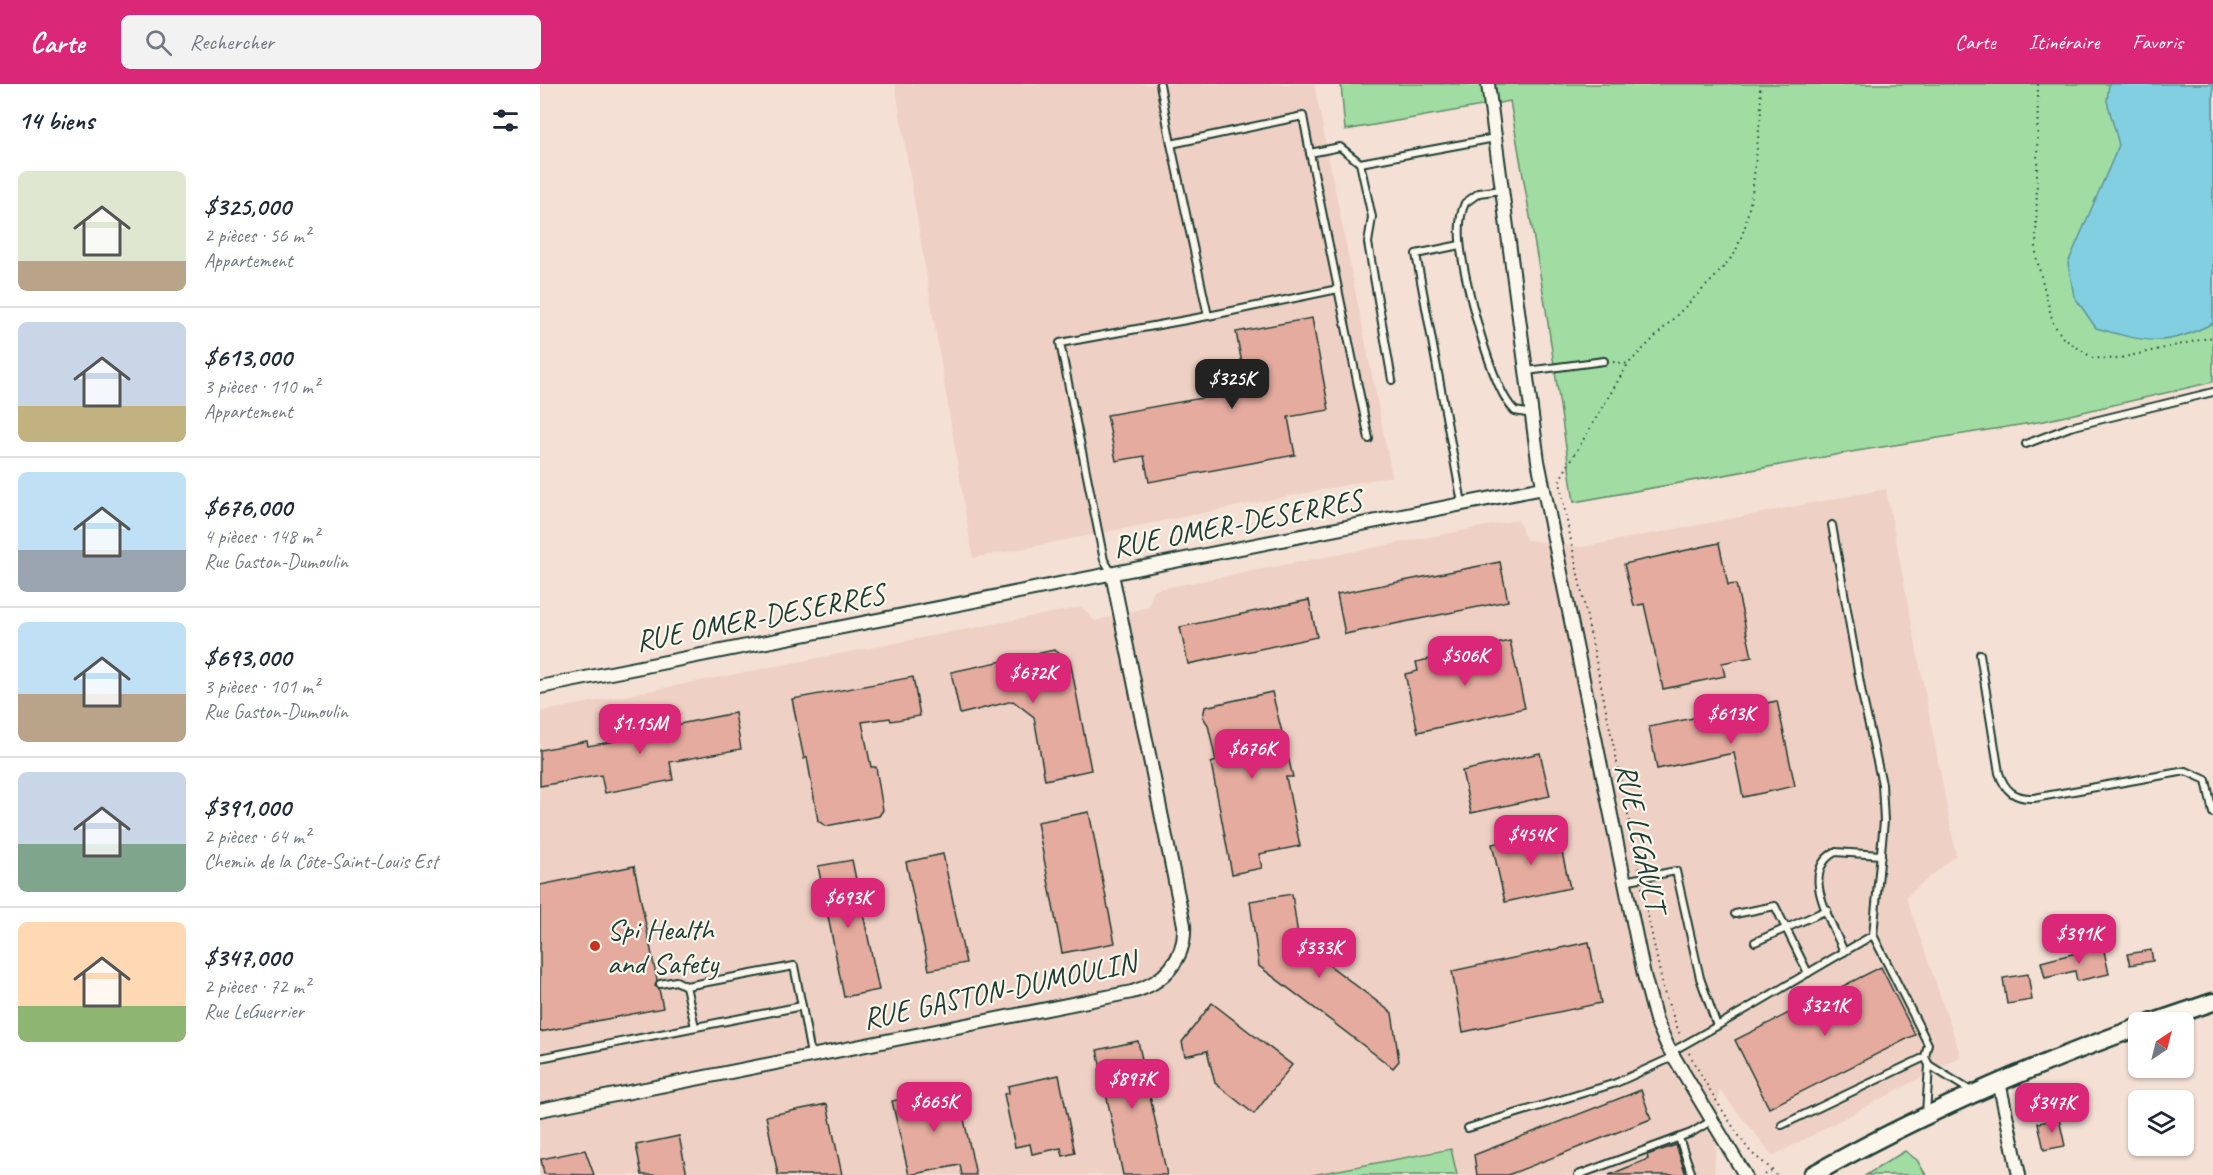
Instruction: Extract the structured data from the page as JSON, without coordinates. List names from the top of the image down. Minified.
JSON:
{"streets":{"street":["RUE OMER-DESERRES","RUE LEGAULT","RUE GASTON-DUMOULIN"]},"crossings":[["RUE OMER-DESERRES","RUE LEGAULT"],["RUE OMER-DESERRES","RUE GASTON-DUMOULIN"]],"places":["Spi Health and Safety"],"north":"top right","page":{"header":"Carte","search":"Rechercher","nav":["Carte","Itinéraire","Favoris"],"heading":"14 biens","list":[{"name":"$325,000","note":"2 pièces · 56 m² · Appartement"},{"name":"$613,000","note":"3 pièces · 110 m² · Appartement"},{"name":"$676,000","note":"4 pièces · 148 m² · Rue Gaston-Dumoulin"},{"name":"$693,000","note":"3 pièces · 101 m² · Rue Gaston-Dumoulin"},{"name":"$391,000","note":"2 pièces · 64 m² · Chemin de la Côte-Saint-Louis Est"},{"name":"$347,000","note":"2 pièces · 72 m² · Rue LeGuerrier"}],"price":["$325K","$506K","$672K","$613K","$1.15M","$676K","$454K","$693K","$391K","$333K","$321K","$897K","$665K","$347K"]}}
